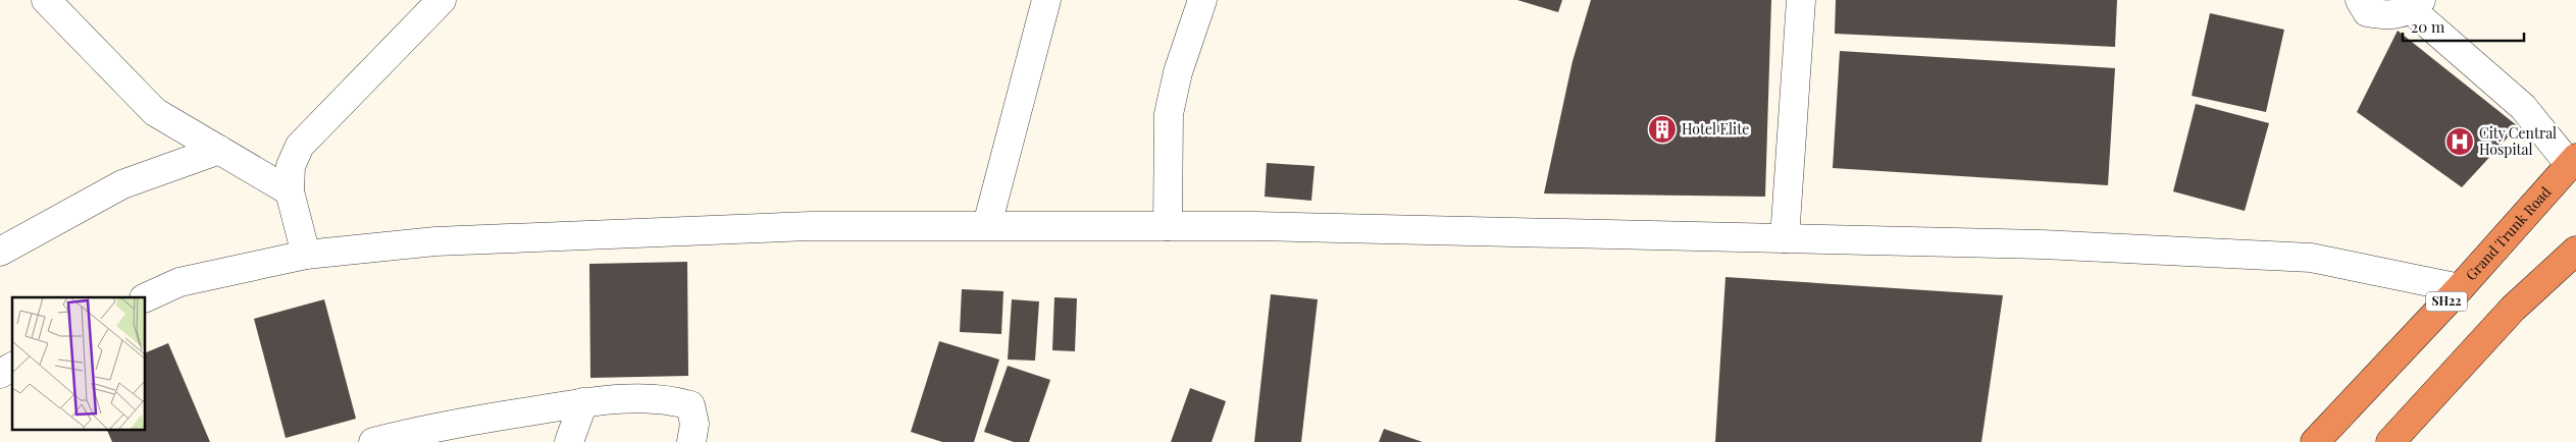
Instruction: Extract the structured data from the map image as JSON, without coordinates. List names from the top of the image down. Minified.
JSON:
{"streets":{"highway":["Grand Trunk Road","SH22"]},"places":{"building":["Hotel Elite"],"hospital":["City Central Hospital"]},"scale_bar":"20 m"}
